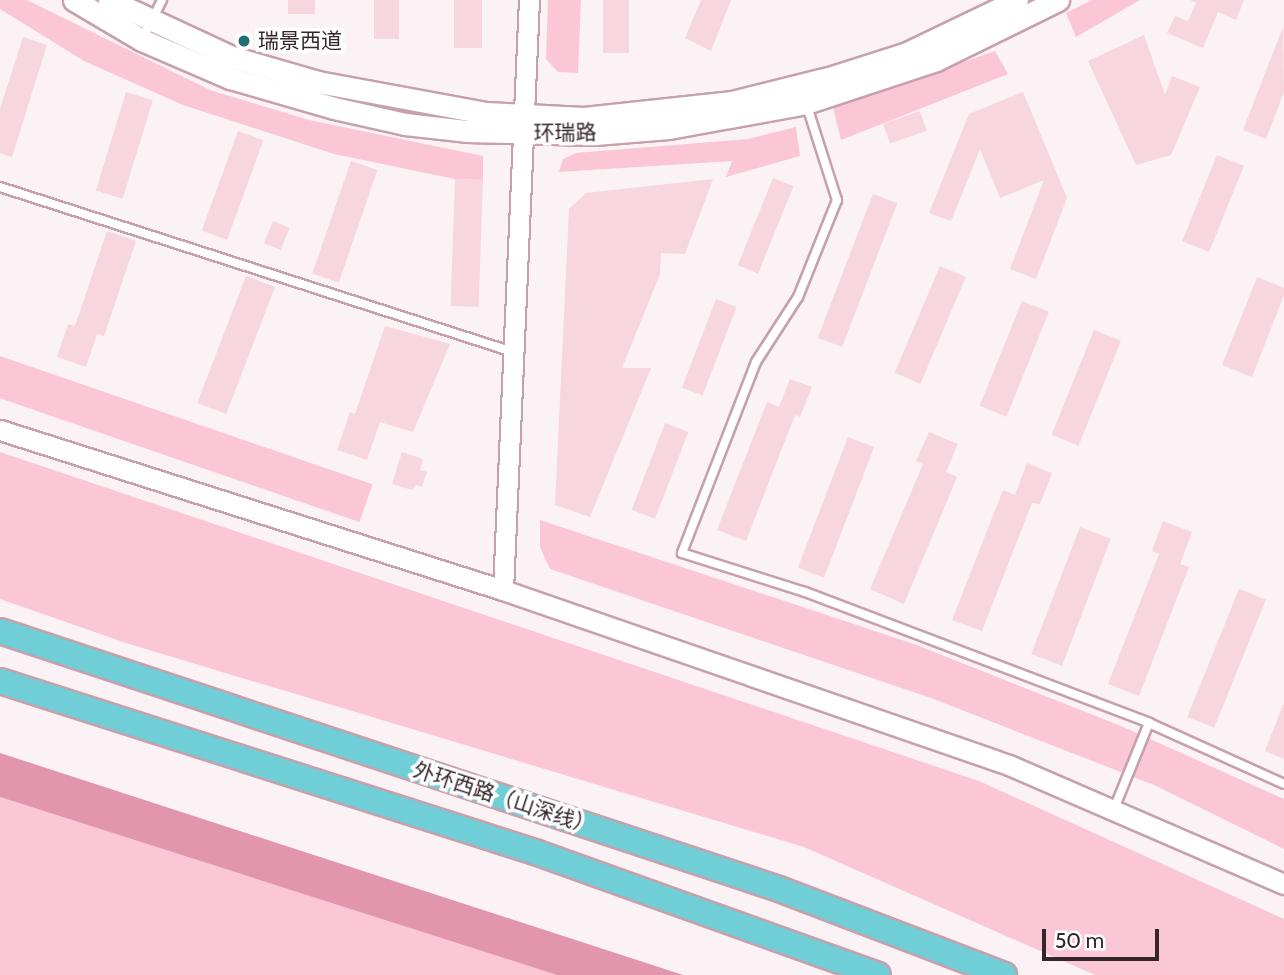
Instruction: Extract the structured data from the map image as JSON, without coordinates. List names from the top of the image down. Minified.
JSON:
{"streets":{"highway":["外环西路（山深线）"],"main road":["环瑞路"]},"places":["瑞景西道"],"scale_bar":"50 m"}
